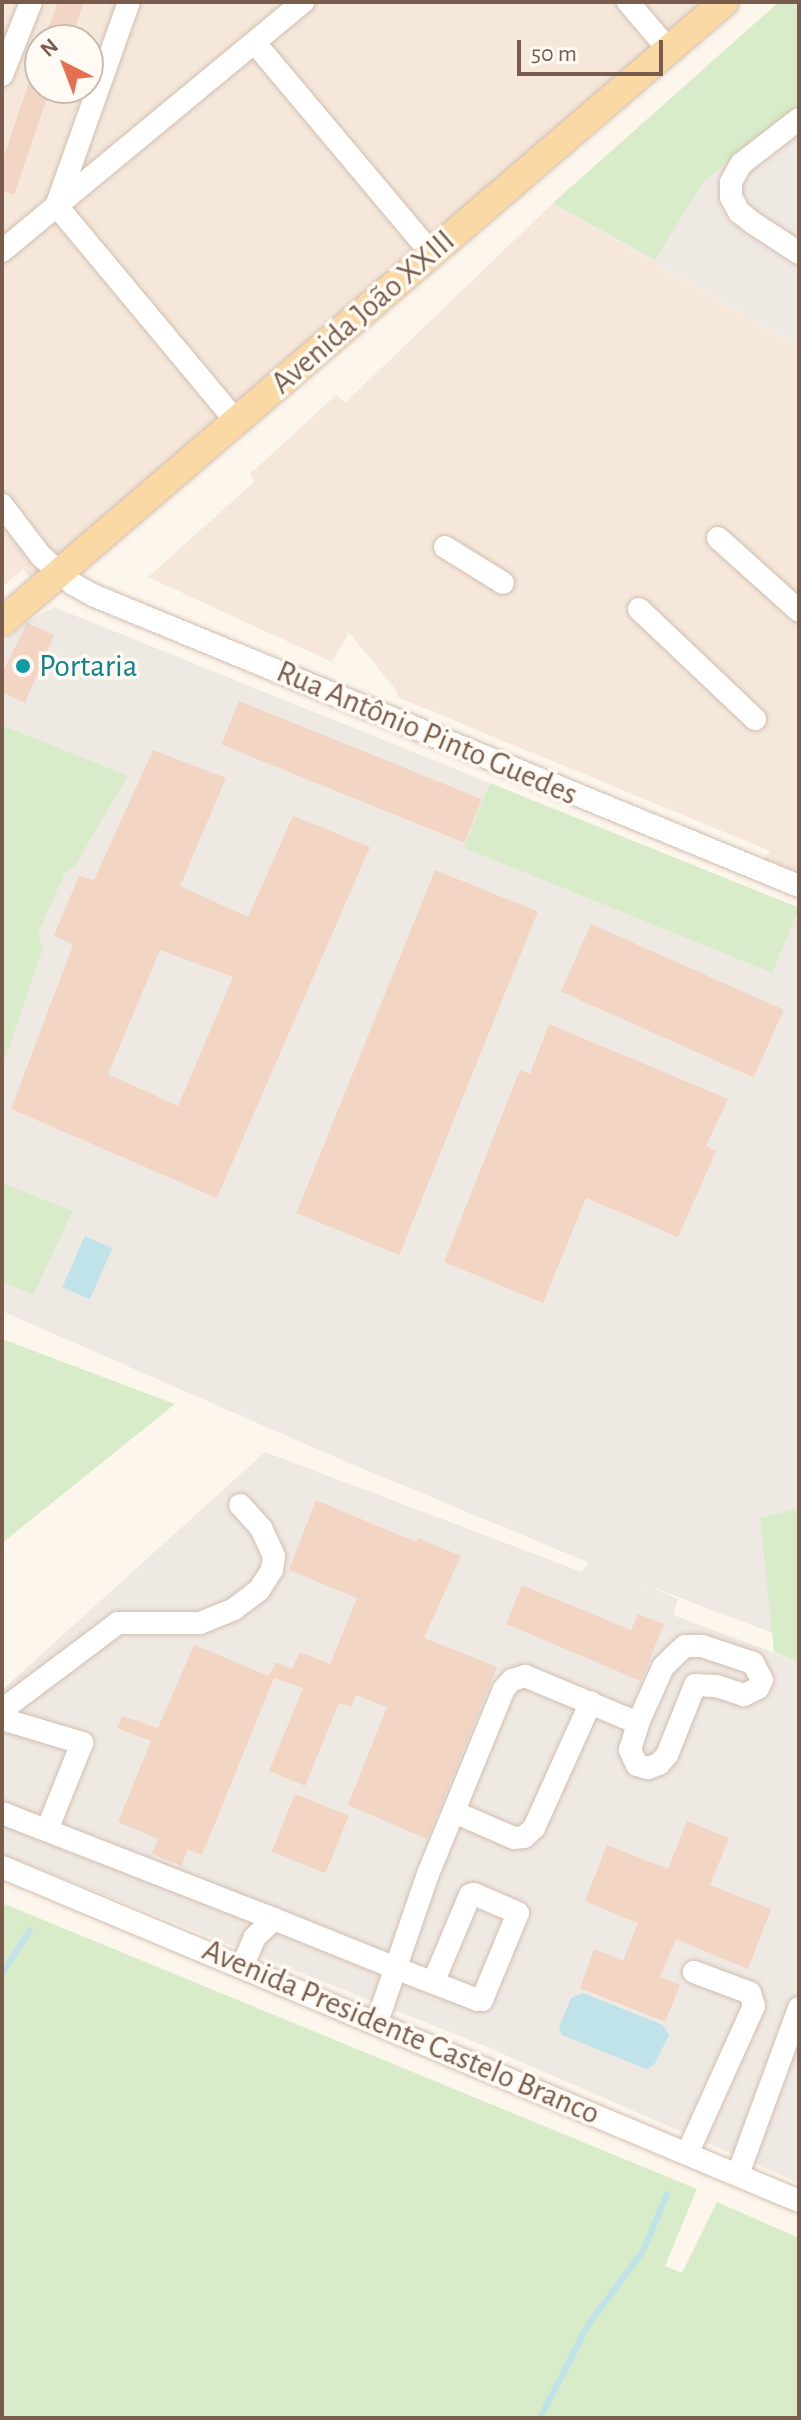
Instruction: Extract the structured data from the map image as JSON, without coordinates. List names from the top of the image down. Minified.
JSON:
{"streets":{"main road":["Avenida João XXIII"],"street":["Rua Antônio Pinto Guedes","Avenida Presidente Castelo Branco"]},"crossings":[["Avenida João XXIII","Rua Antônio Pinto Guedes"]],"places":["Portaria"],"scale_bar":"50 m","north":"top left"}
